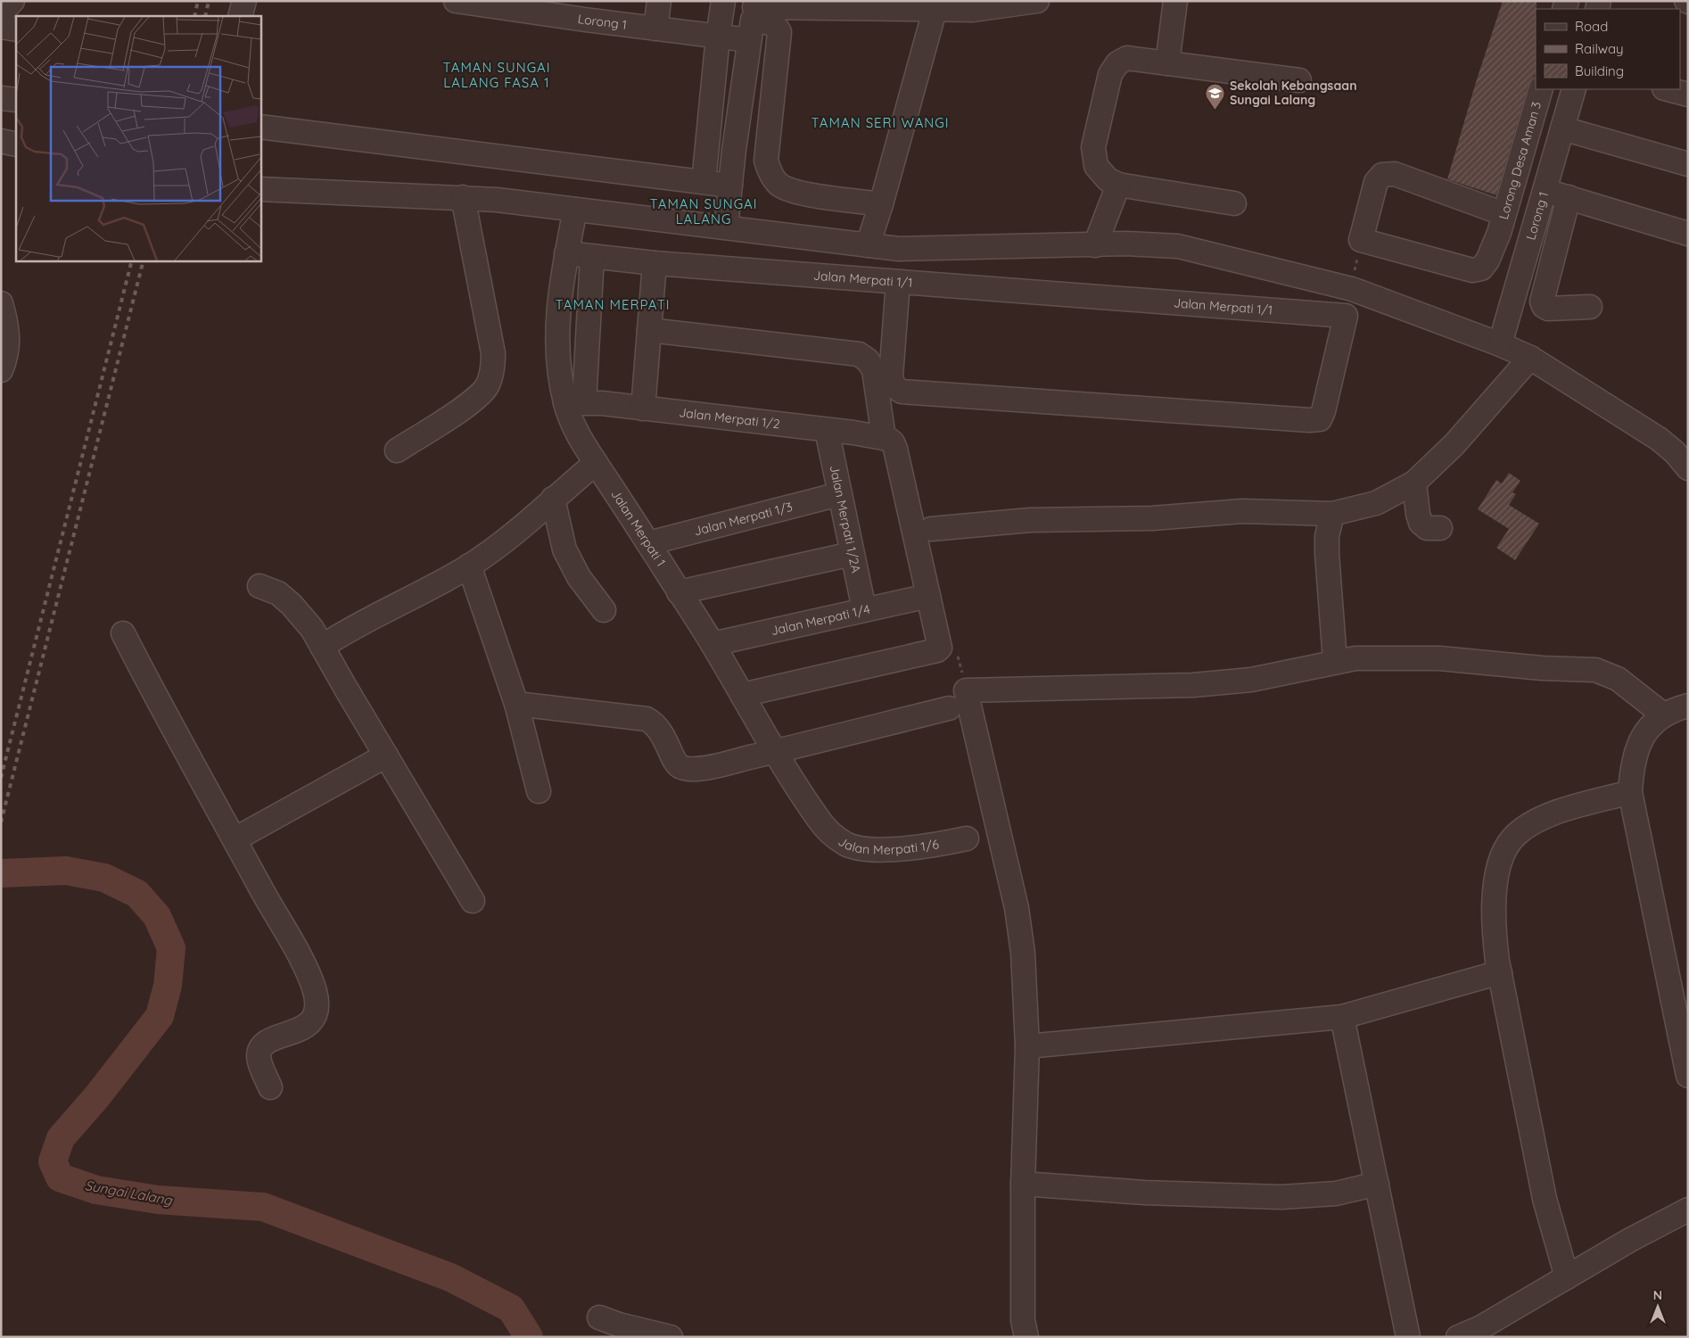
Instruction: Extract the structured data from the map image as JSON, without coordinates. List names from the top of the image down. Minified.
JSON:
{"streets":{"street":["Lorong 1","Lorong Desa Aman 3","Jalan Merpati 1/1","Jalan Merpati 1/2","Jalan Merpati 1/3","Jalan Merpati 1/2A","Jalan Merpati 1","Jalan Merpati 1/4","Jalan Merpati 1/6"]},"crossings":[["Jalan Merpati 1/1","Jalan Merpati 1"],["Jalan Merpati 1/2","Jalan Merpati 1/2A"],["Jalan Merpati 1/2","Jalan Merpati 1"],["Jalan Merpati 1/3","Jalan Merpati 1/2A"],["Jalan Merpati 1/3","Jalan Merpati 1"],["Jalan Merpati 1/2A","Jalan Merpati 1/4"],["Jalan Merpati 1","Jalan Merpati 1/4"],["Jalan Merpati 1","Jalan Merpati 1/6"]],"districts":["TAMAN SUNGAI LALANG FASA 1","TAMAN SERI WANGI","TAMAN SUNGAI LALANG","TAMAN MERPATI"],"water":["Sungai Lalang"],"places":{"school or university":["Sekolah Kebangsaan Sungai Lalang"]},"legend":["Road","Railway","Building"],"north":"top"}
